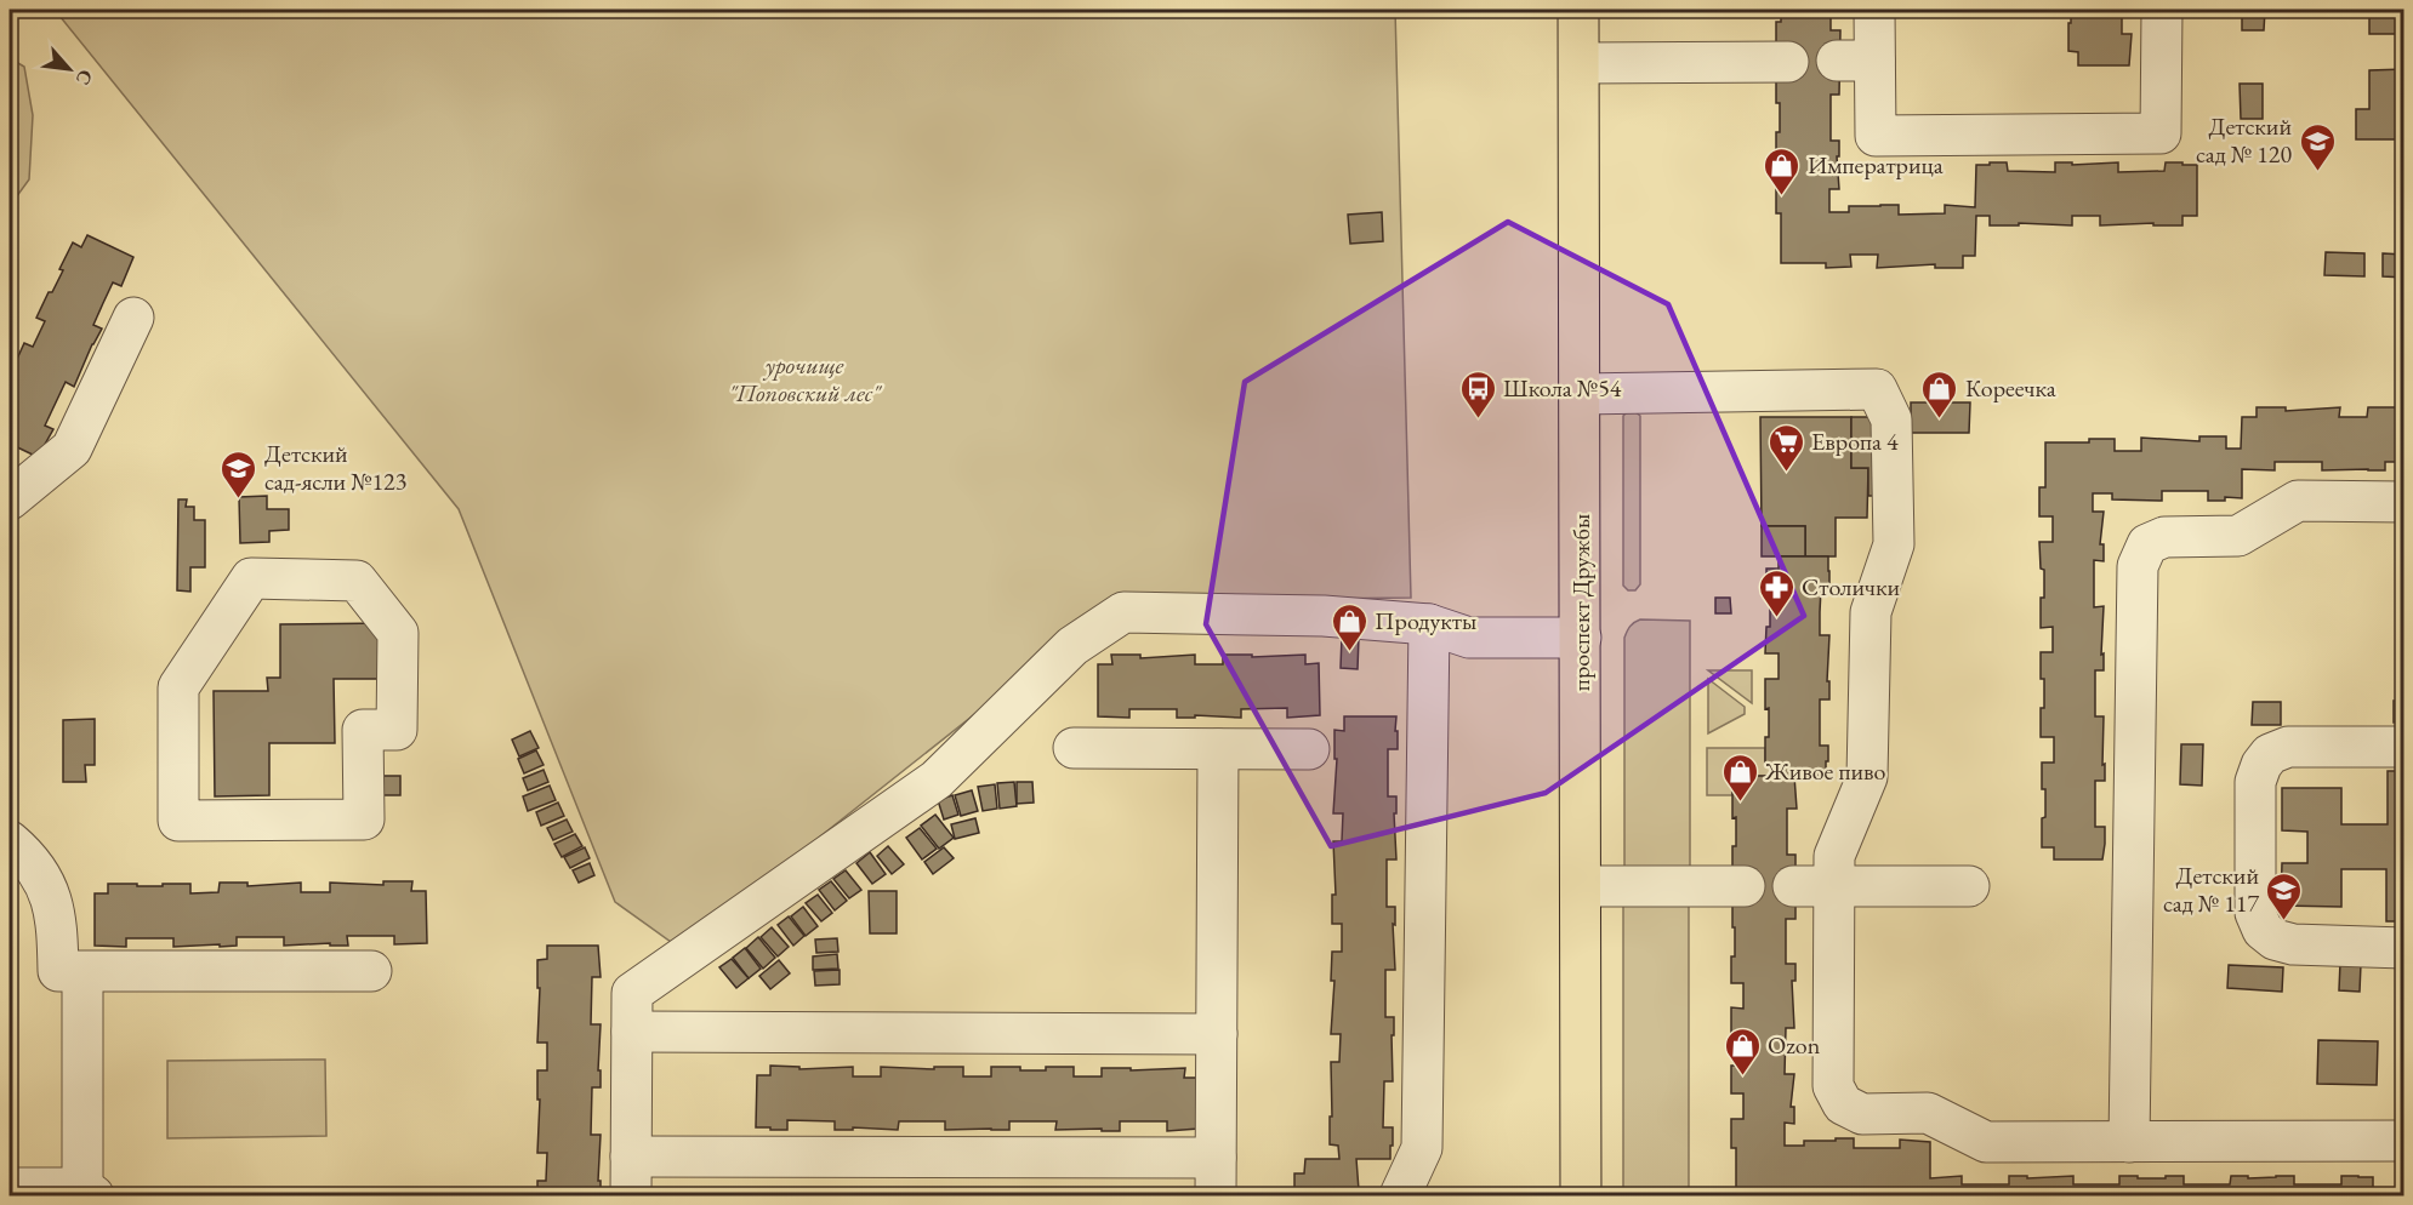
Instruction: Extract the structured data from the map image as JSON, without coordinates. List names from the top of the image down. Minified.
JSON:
{"streets":{"main road":["проспект Дружбы"]},"parks":["урочище \"Поповский лес\""],"places":{"school or university":["Детский сад № 120","Детский сад-ясли №123","Детский сад № 117"],"shop":["Императрица","Кореечка","Продукты","Живое пиво","Ozon"],"bus stop":["Школа №54"],"supermarket":["Европа 4"],"pharmacy":["Столички"]},"north":"bottom right"}
